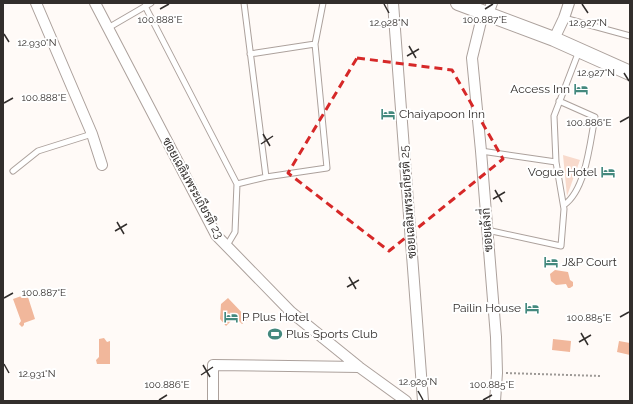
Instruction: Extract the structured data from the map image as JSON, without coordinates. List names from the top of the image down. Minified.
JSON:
{"streets":{"street":["ซอยเฉลิมพระเกียรติ 23","ซอยเฉลิมพระเกียรติ 25","ซอยเล้งกี่"]},"places":{"hotel":["Access Inn","Chaiyapoon Inn","Vogue Hotel","J&P Court","Pailin House","P Plus Hotel"],"sports":["Plus Sports Club"]},"coordinates":["100.888°E","100.887°E","12.928°N","12.927°N","12.930°N","100.886°E","100.885°E","12.931°N","12.929°N"]}
